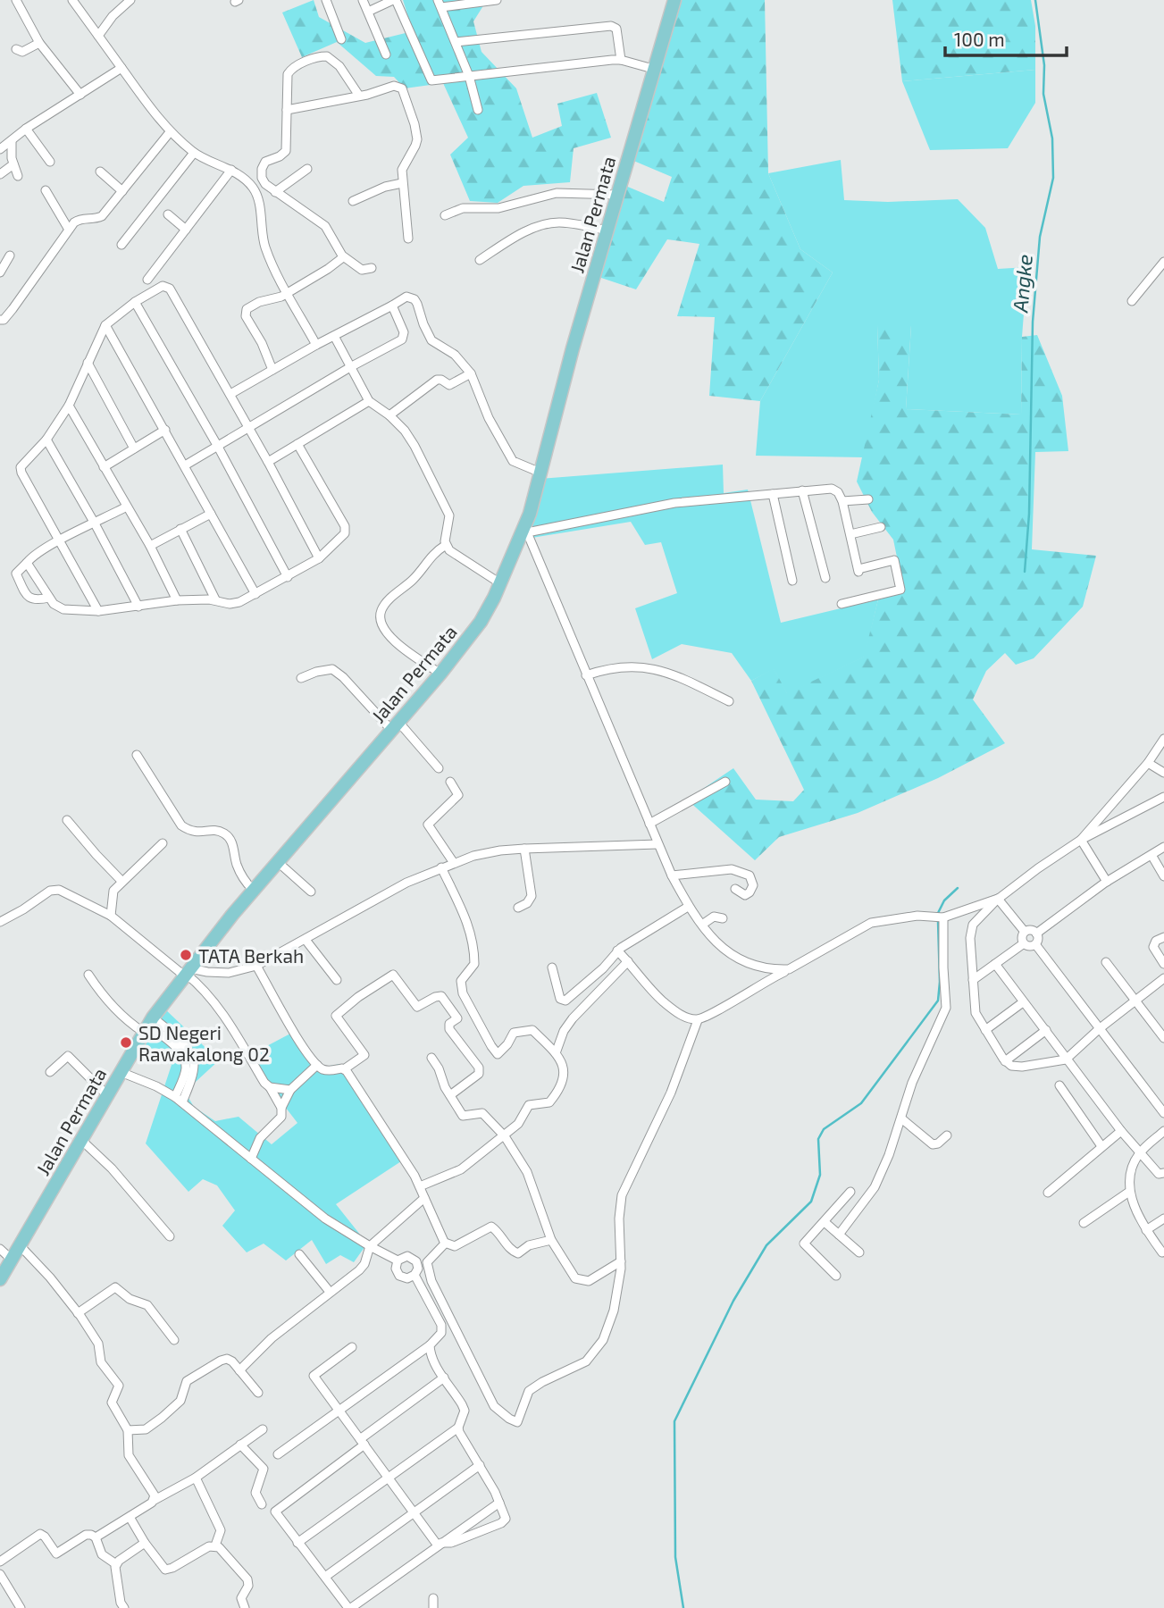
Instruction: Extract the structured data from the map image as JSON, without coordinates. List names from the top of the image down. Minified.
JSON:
{"streets":{"main road":["Jalan Permata"]},"water":["Angke"],"places":["TATA Berkah","SD Negeri Rawakalong 02"],"scale_bar":"100 m"}
